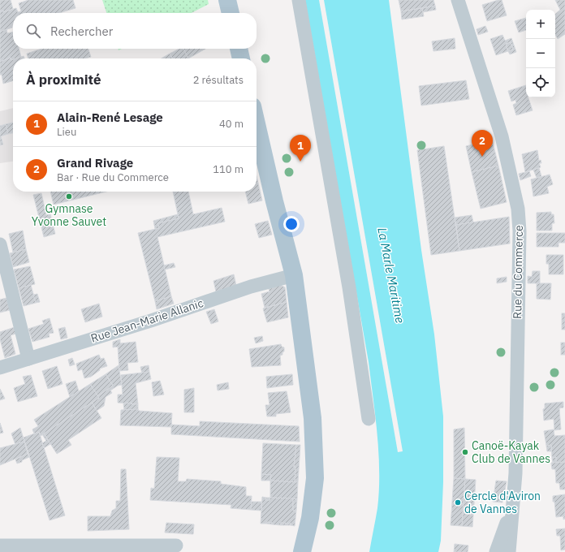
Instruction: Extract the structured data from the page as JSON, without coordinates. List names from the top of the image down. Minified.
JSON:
{"streets":{"street":["Rue du Commerce","Rue Jean-Marie Allanic"]},"water":["La Marle Maritime"],"places":["Gymnase Yvonne Sauvet","Canoë-Kayak Club de Vannes","Cercle d'Aviron de Vannes"],"page":{"map_buttons":["+","−"],"search":"Rechercher","heading":["À proximité","2 résultats"],"list":[{"mark":"1","name":"Alain-René Lesage","note":"Lieu","value":"40 m"},{"mark":"2","name":"Grand Rivage","note":"Bar · Rue du Commerce","value":"110 m"}],"pins":["2","1"]}}
